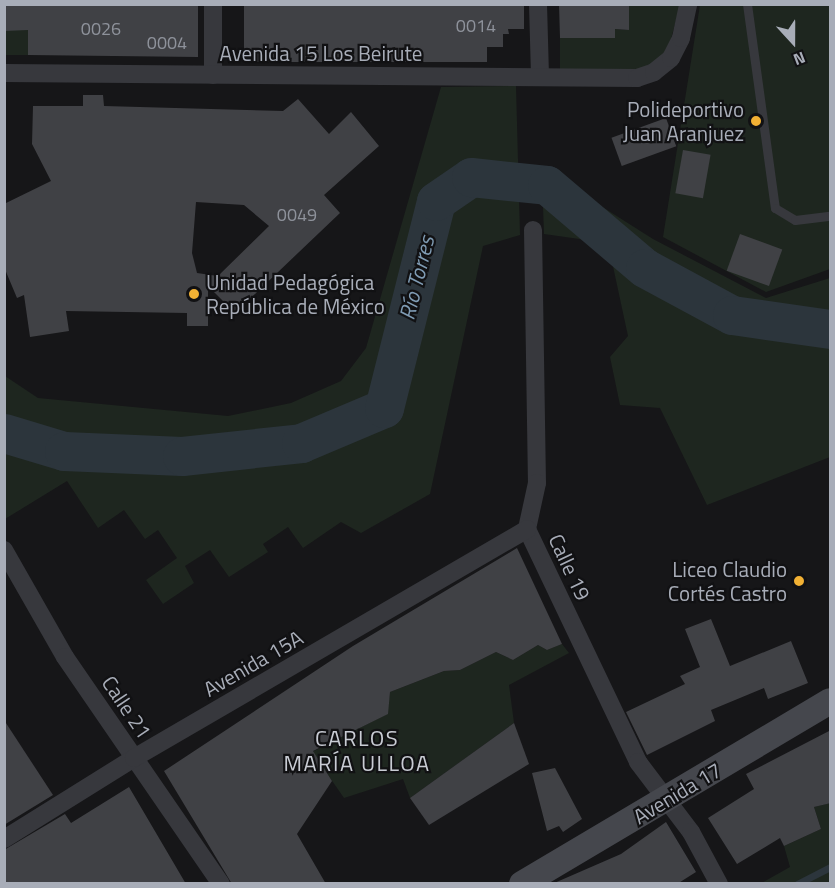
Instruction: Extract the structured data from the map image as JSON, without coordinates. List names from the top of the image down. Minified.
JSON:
{"streets":{"main road":["Avenida 17"],"street":["Avenida 15 Los Beirute","Calle 19","Avenida 15A","Calle 21"]},"crossings":[["Calle 19","Avenida 15A"],["Calle 19","Avenida 17"],["Avenida 15A","Calle 21"]],"districts":["CARLOS MARÍA ULLOA"],"water":["Río Torres"],"places":["Polideportivo Juan Aranjuez","Unidad Pedagógica República de México","Liceo Claudio Cortés Castro"],"house_numbers":["0014","0026","0004","0049"],"north":"bottom"}
